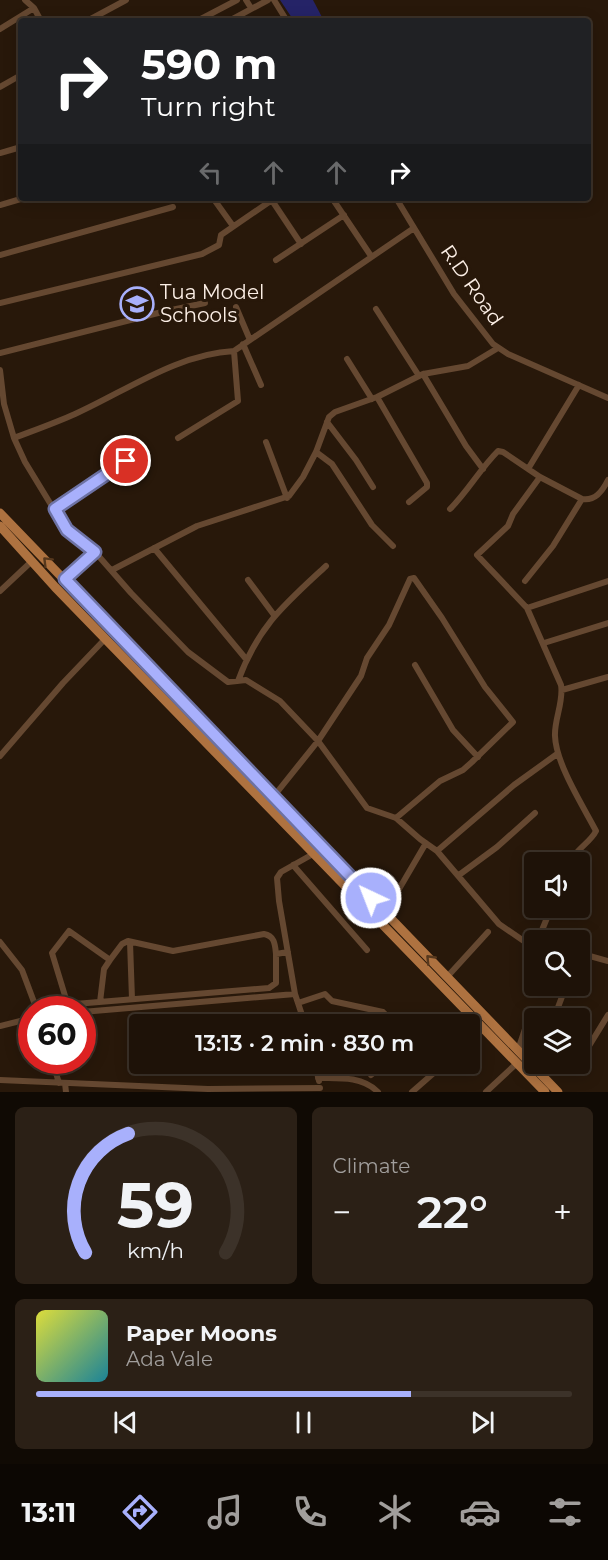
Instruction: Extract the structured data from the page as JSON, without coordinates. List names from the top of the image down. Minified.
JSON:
{"streets":{"street":["R.D Road"]},"places":{"school or university":["Tua Model Schools"]},"page":{"turn":["590 m","Turn right"],"limit":"60","trip":"13:13 · 2 min · 830 m","tile":"Climate","heat":["−","22°","+"],"song":["Paper Moons","Ada Vale"],"tabs":"13:11","gauge":["59","km/h"]}}
